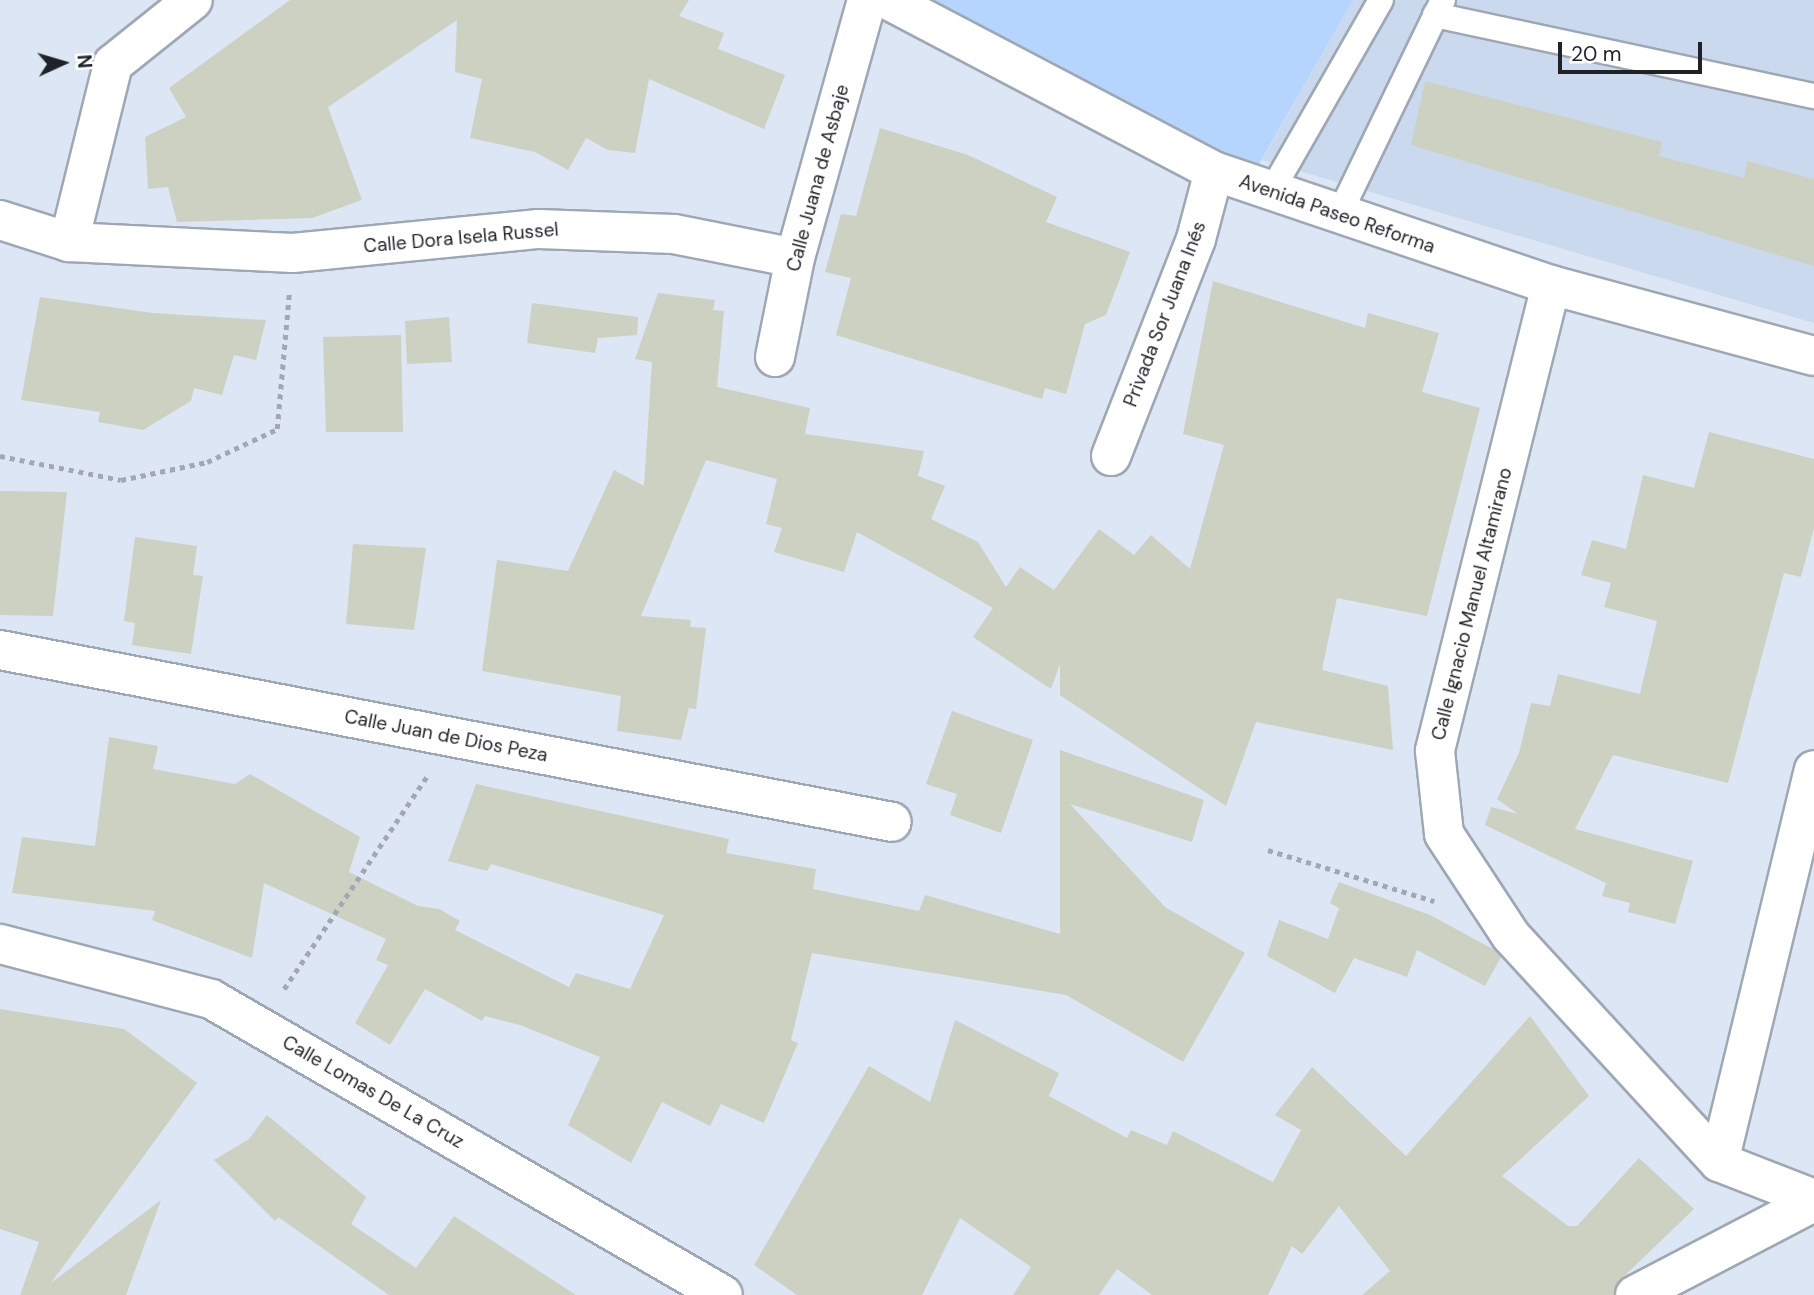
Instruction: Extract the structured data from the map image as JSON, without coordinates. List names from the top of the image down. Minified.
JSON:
{"streets":{"street":["Calle Juana de Asbaje","Avenida Paseo Reforma","Calle Dora Isela Russel","Privada Sor Juana Inés","Calle Ignacio Manuel Altamirano","Calle Juan de Dios Peza","Calle Lomas De La Cruz"]},"crossings":[["Calle Juana de Asbaje","Calle Dora Isela Russel"],["Avenida Paseo Reforma","Privada Sor Juana Inés"],["Avenida Paseo Reforma","Calle Ignacio Manuel Altamirano"]],"scale_bar":"20 m","north":"right"}
